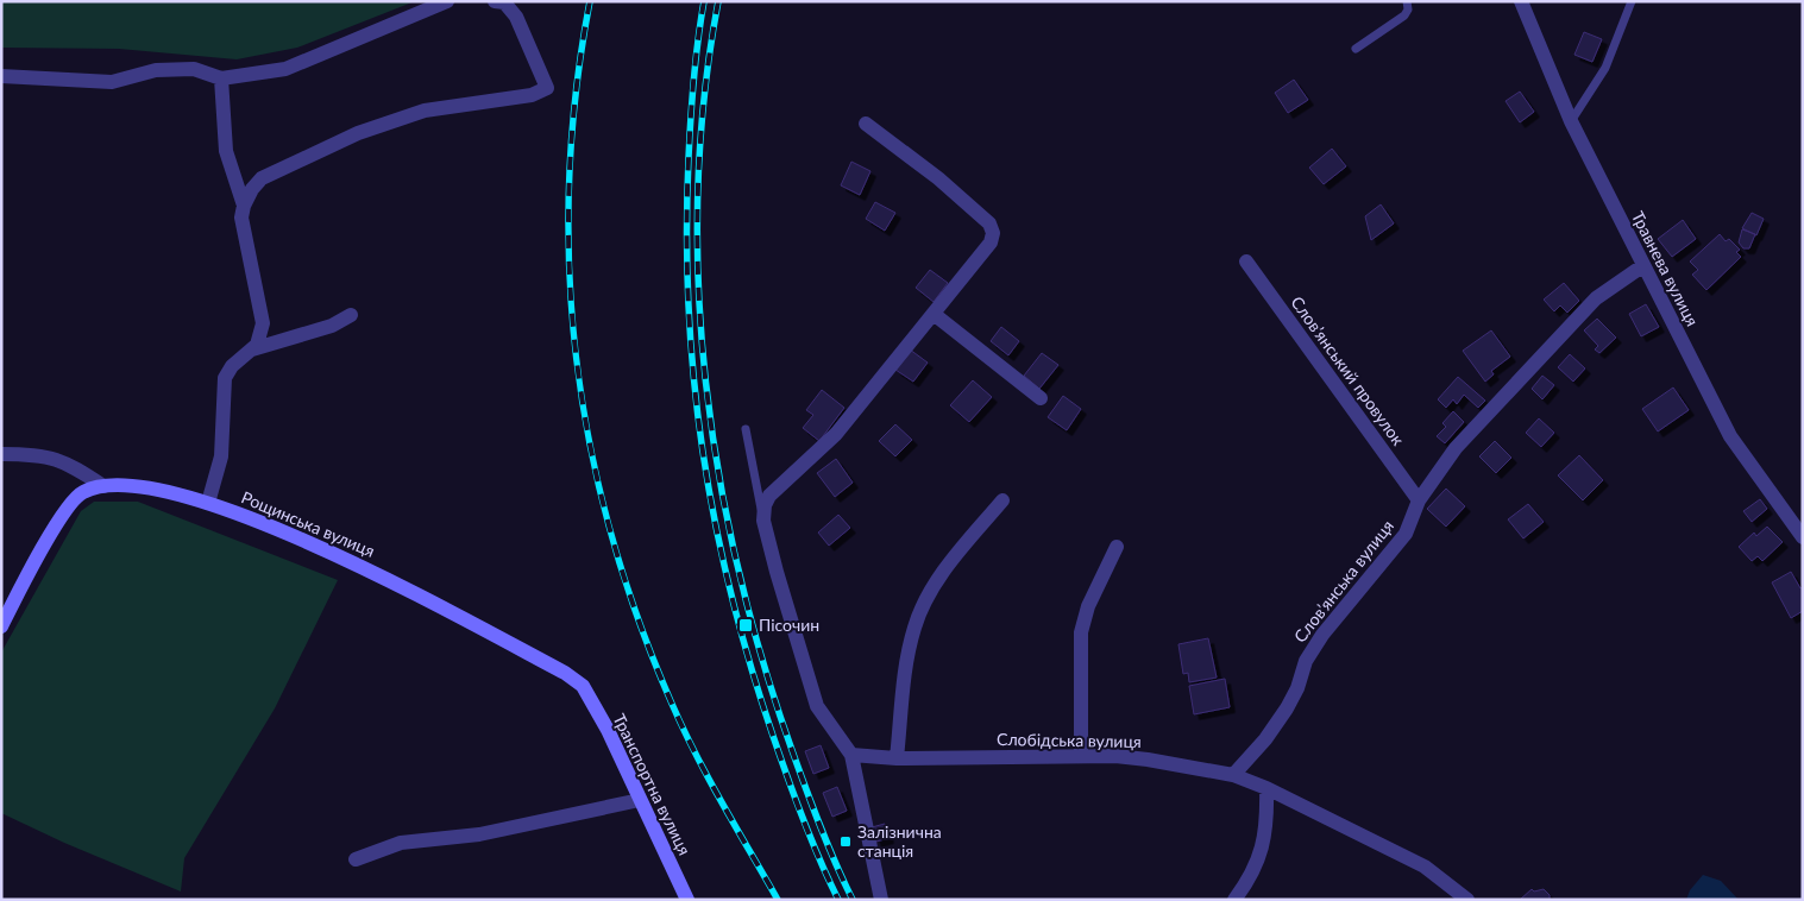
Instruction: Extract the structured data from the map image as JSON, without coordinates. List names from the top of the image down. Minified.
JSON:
{"streets":{"street":["Травнева вулиця","Слов’янський провулок","Рощинська вулиця","Слов’янська вулиця","Слобідська вулиця","Транспортна вулиця"]},"crossings":[["Травнева вулиця","Слов’янська вулиця"],["Слов’янський провулок","Слов’янська вулиця"],["Рощинська вулиця","Транспортна вулиця"],["Слов’янська вулиця","Слобідська вулиця"]],"places":{"transit":["Пісочин","Залізнична станція"]}}
